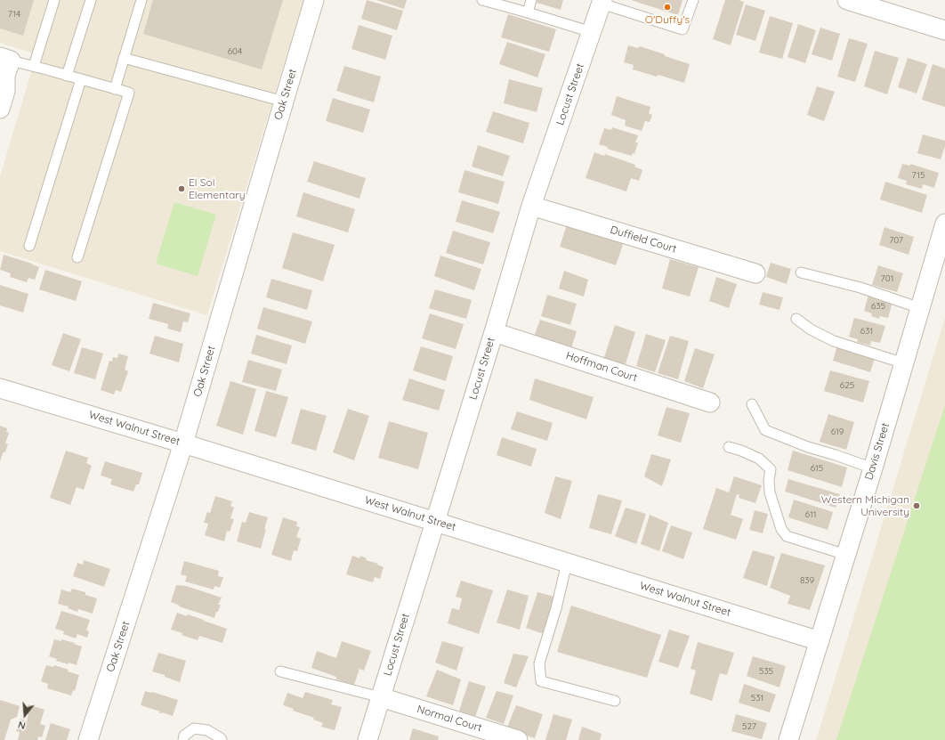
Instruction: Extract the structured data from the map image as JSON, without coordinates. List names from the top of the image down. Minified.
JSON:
{"streets":{"street":["Oak Street","Locust Street","Duffield Court","Hoffman Court","West Walnut Street","Davis Street","Normal Court"]},"crossings":[["Oak Street","West Walnut Street"],["Locust Street","Duffield Court"],["Locust Street","Hoffman Court"],["Locust Street","West Walnut Street"],["Locust Street","Normal Court"],["West Walnut Street","Davis Street"]],"places":["O'Duffy's","El Sol Elementary","Western Michigan University"],"house_numbers":["714","604","715","707","701","635","631","625","619","615","611","839","535","531","527"],"north":"bottom"}
